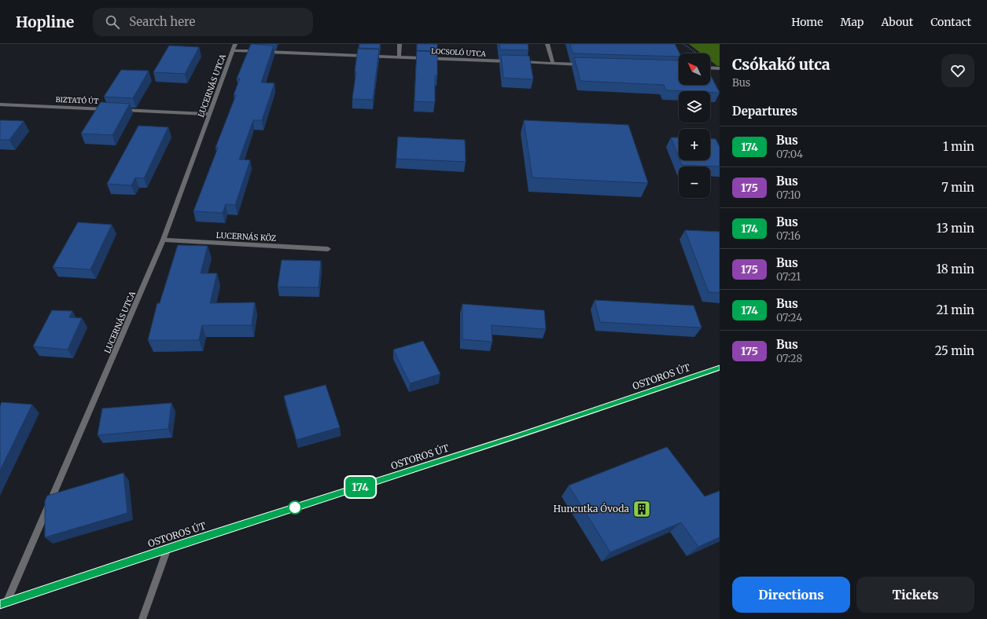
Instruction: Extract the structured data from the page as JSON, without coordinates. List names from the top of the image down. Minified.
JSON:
{"streets":{"main road":["OSTOROS ÚT"],"street":["LOCSOLÓ UTCA","LUCERNÁS UTCA","BIZTATÓ ÚT","LUCERNÁS KÖZ"]},"crossings":[["LUCERNÁS UTCA","LUCERNÁS KÖZ"],["LUCERNÁS UTCA","OSTOROS ÚT"]],"places":{"building":["Huncutka Óvoda"]},"lines":["bus line 174"],"north":"top left","page":{"header":"Hopline","search":"Search here","nav":["Home","Map","About","Contact"],"on_map":"174","heading":[["Csókakő utca","Bus"],"Departures"],"map_buttons":["+","−"],"list":[{"mark":"174","name":"Bus","note":"07:04","value":"1 min"},{"mark":"175","name":"Bus","note":"07:10","value":"7 min"},{"mark":"174","name":"Bus","note":"07:16","value":"13 min"},{"mark":"175","name":"Bus","note":"07:21","value":"18 min"},{"mark":"174","name":"Bus","note":"07:24","value":"21 min"},{"mark":"175","name":"Bus","note":"07:28","value":"25 min"}],"buttons":["Directions","Tickets"]}}
